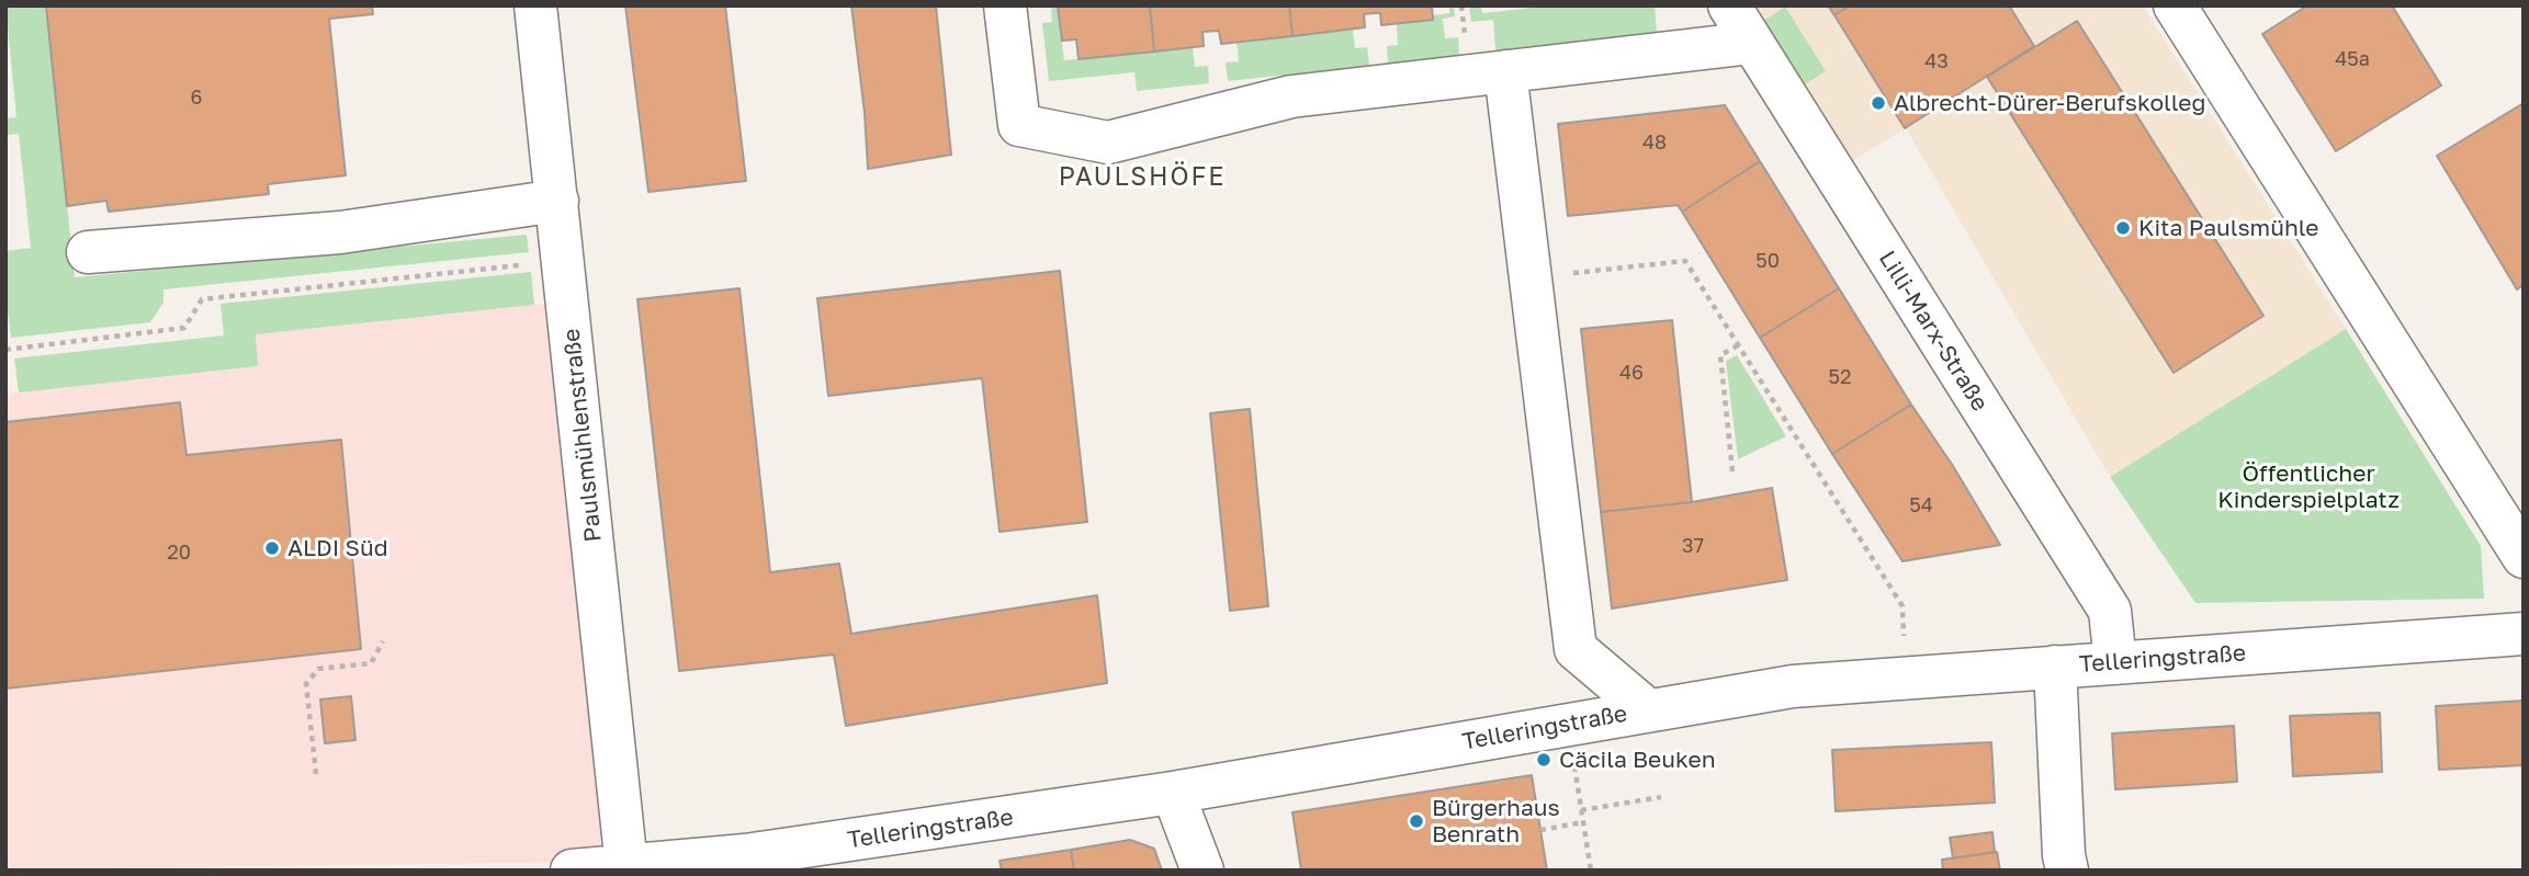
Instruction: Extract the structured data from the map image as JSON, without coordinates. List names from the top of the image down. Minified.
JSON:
{"streets":{"street":["Lilli-Marx-Straße","Paulsmühlenstraße","Telleringstraße"]},"crossings":[["Lilli-Marx-Straße","Telleringstraße"],["Paulsmühlenstraße","Telleringstraße"]],"districts":["PAULSHÖFE"],"parks":["Öffentlicher Kinderspielplatz"],"places":["Albrecht-Dürer-Berufskolleg","Kita Paulsmühle","ALDI Süd","Cäcila Beuken","Bürgerhaus Benrath"],"house_numbers":["45a","43","6","48","50","46","52","54","37","20"]}
